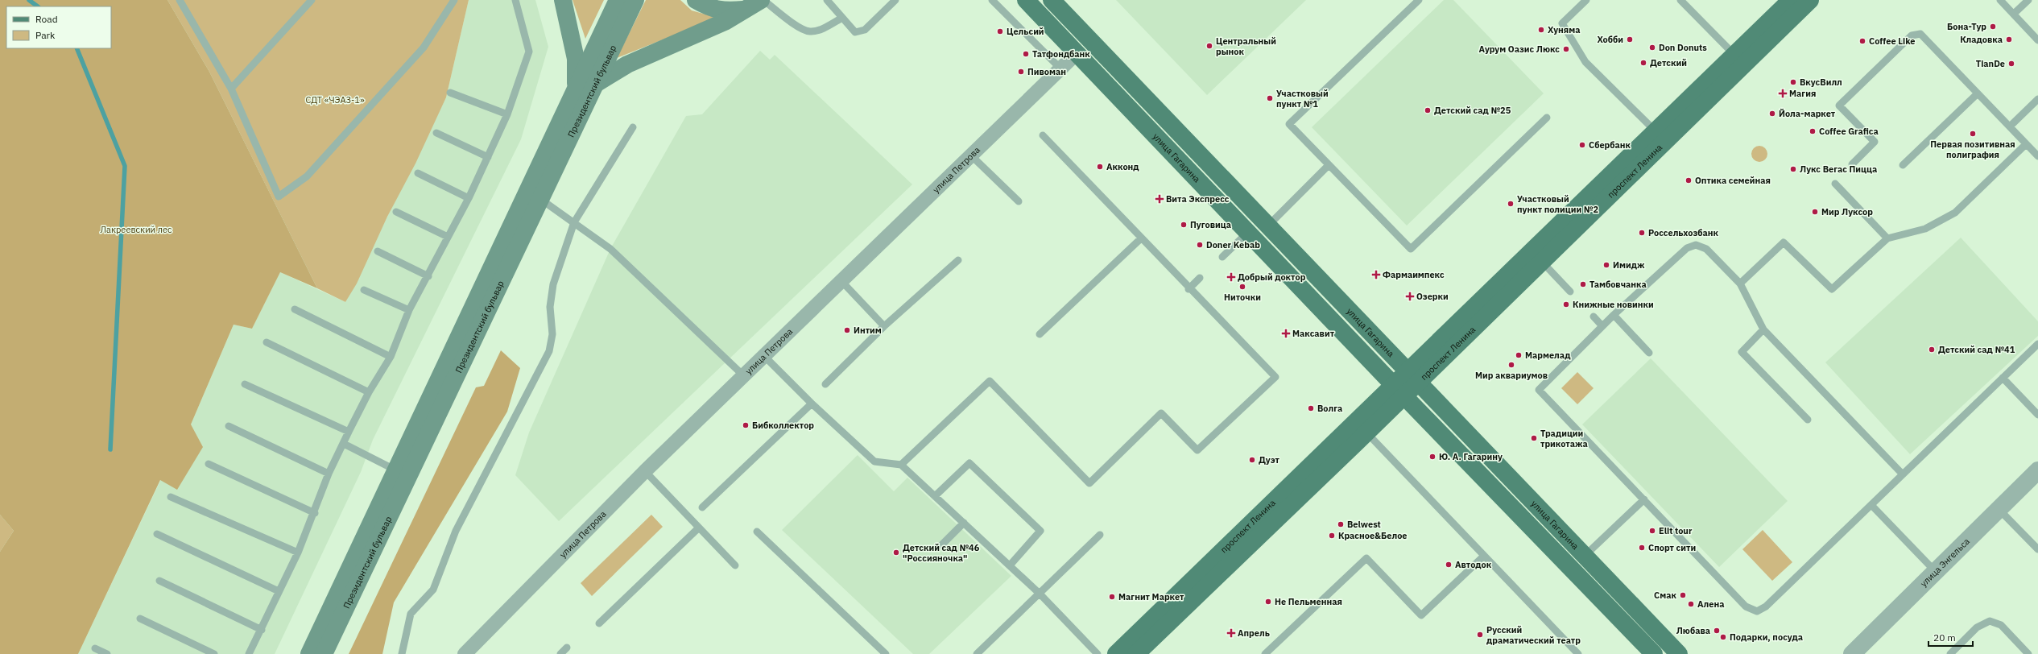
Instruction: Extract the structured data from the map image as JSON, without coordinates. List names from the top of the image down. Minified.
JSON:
{"streets":{"main road":["Президентский бульвар","улица Гагарина","проспект Ленина"],"street":["улица Петрова","улица Энгельса"]},"crossings":[["улица Гагарина","улица Петрова"],["улица Гагарина","проспект Ленина"]],"parks":["СДТ «ЧЭАЗ-1»","Лакреевский лес"],"places":{"other":["Бона-Тур","Хуняма","Цельсий","Хобби","Кладовка","Coffee Like","Центральный рынок","Don Donuts","Аурум Оазис Люкс","Татфондбанк","Детский","TianDe","Пивоман","ВкусВилл","Участковый пункт №1","Детский сад №25","Йола-маркет","Coffee Grafica","Первая позитивная полиграфия","Сбербанк","Акконд","Лукс Вегас Пицца","Оптика семейная","Участковый пункт полиции №2","Мир Луксор","Пуговица","Россельхозбанк","Doner Kebab","Имидж","Тамбовчанка","Ниточки","Книжные новинки","Интим","Детский сад №41","Мармелад","Мир аквариумов","Волга","Бибколлектор","Традиции трикотажа","Ю. А. Гагарину","Дуэт","Belwest","Elit tour","Красное&Белое","Спорт сити","Детский сад №46 \"Россияночка\"","Автодок","Смак","Магнит Маркет","Не Пельменная","Алена","Любава","Русский драматический театр","Подарки, посуда"],"health":["Магия","Вита Экспресс","Фармаимпекс","Добрый доктор","Озерки","Максавит","Апрель"]},"legend":["Road","Park"],"scale_bar":"20 m"}
